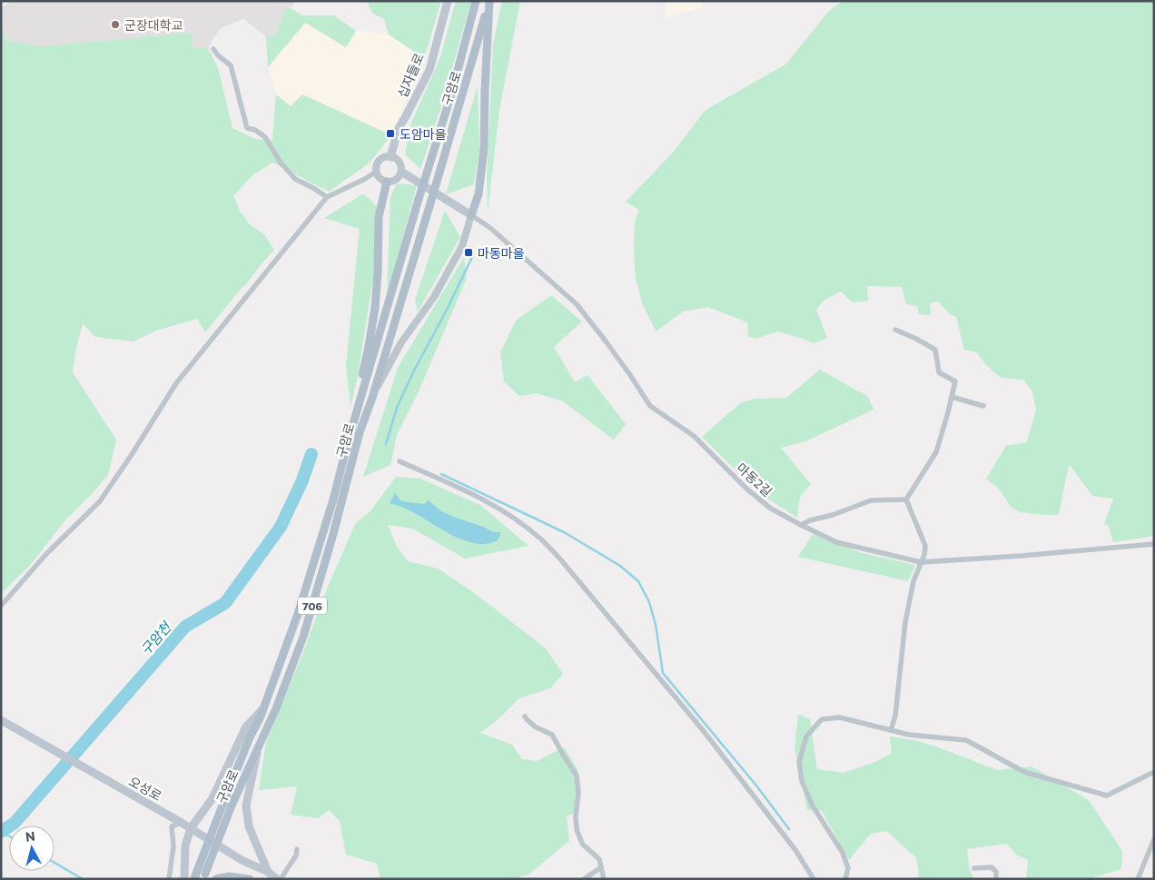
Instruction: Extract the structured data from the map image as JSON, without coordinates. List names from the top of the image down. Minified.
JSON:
{"streets":{"main road":["십자들로","구암로","706","오성로"],"street":["마동2길"]},"crossings":[["십자들로","706"],["구암로","706"],["마동2길","706"]],"water":["구암천"],"places":{"other":["군장대학교"],"transit":["도암마을","마동마을"]},"north":"top"}
